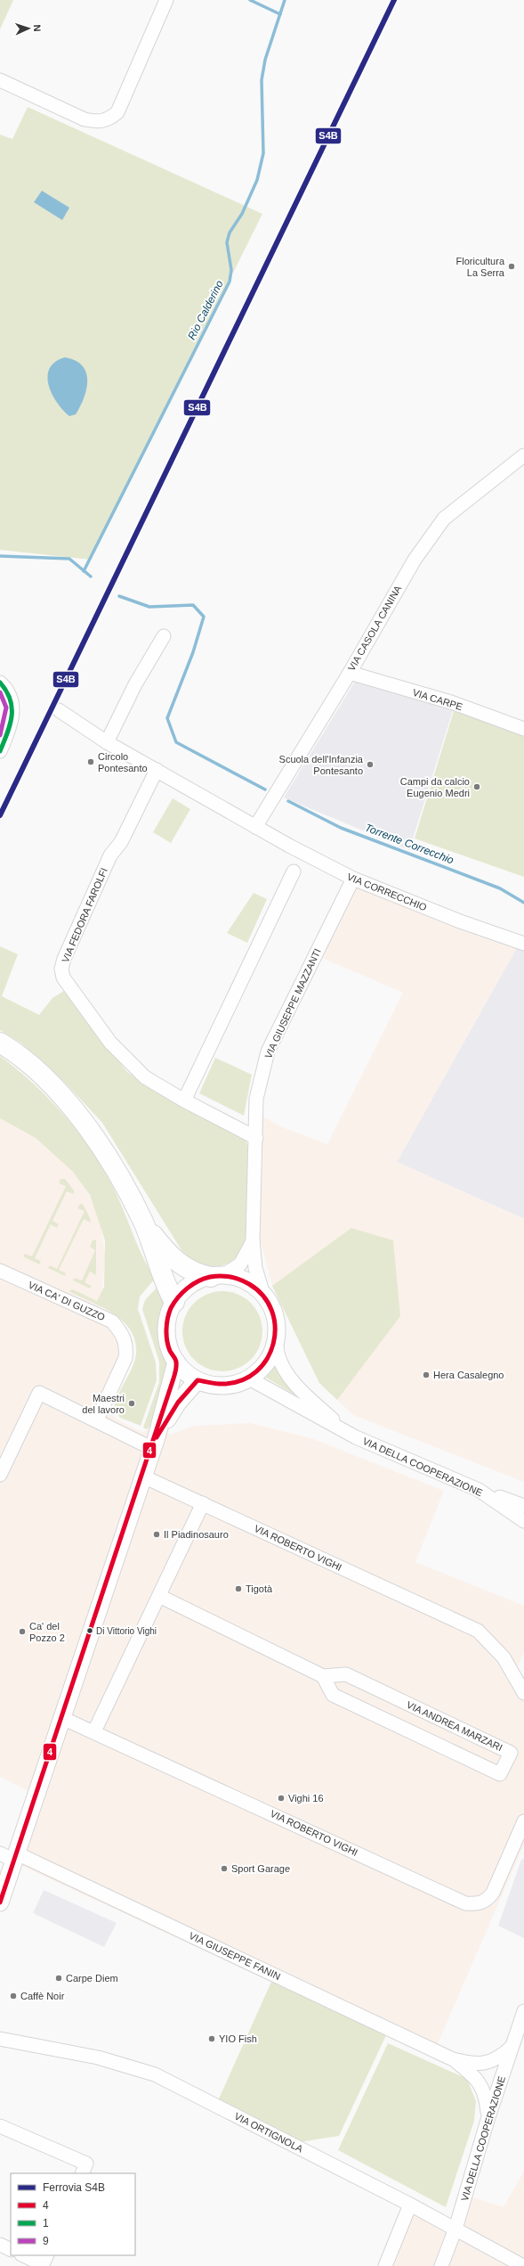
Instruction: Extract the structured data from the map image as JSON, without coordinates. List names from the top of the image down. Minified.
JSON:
{"streets":{"street":["VIA CASOLA CANINA","VIA CARPE","VIA CORRECCHIO","VIA FEDORA FAROLFI","VIA GIUSEPPE MAZZANTI","VIA CA' DI GUZZO","VIA DELLA COOPERAZIONE","VIA ROBERTO VIGHI","VIA ANDREA MARZARI","VIA GIUSEPPE FANIN","VIA ORTIGNOLA"]},"crossings":[["VIA CASOLA CANINA","VIA CARPE"],["VIA CASOLA CANINA","VIA CORRECCHIO"],["VIA CORRECCHIO","VIA FEDORA FAROLFI"],["VIA CORRECCHIO","VIA GIUSEPPE MAZZANTI"],["VIA FEDORA FAROLFI","VIA GIUSEPPE MAZZANTI"],["VIA GIUSEPPE MAZZANTI","VIA DELLA COOPERAZIONE"],["VIA DELLA COOPERAZIONE","VIA GIUSEPPE FANIN"],["VIA DELLA COOPERAZIONE","VIA ORTIGNOLA"]],"water":["Rio Calderino","Torrente Correcchio"],"places":["Floricultura La Serra","Circolo Pontesanto","Scuola dell'Infanzia Pontesanto","Campi da calcio Eugenio Medri","Hera Casalegno","Maestri del lavoro","Il Piadinosauro","Tigotà","Di Vittorio Vighi","Ca' del Pozzo 2","Vighi 16","Sport Garage","Carpe Diem","Caffè Noir","YIO Fish"],"lines":["rail line S4B","transit line 1","transit line 9","transit line 4"],"legend":["Ferrovia S4B","4","1","9"],"north":"right"}
